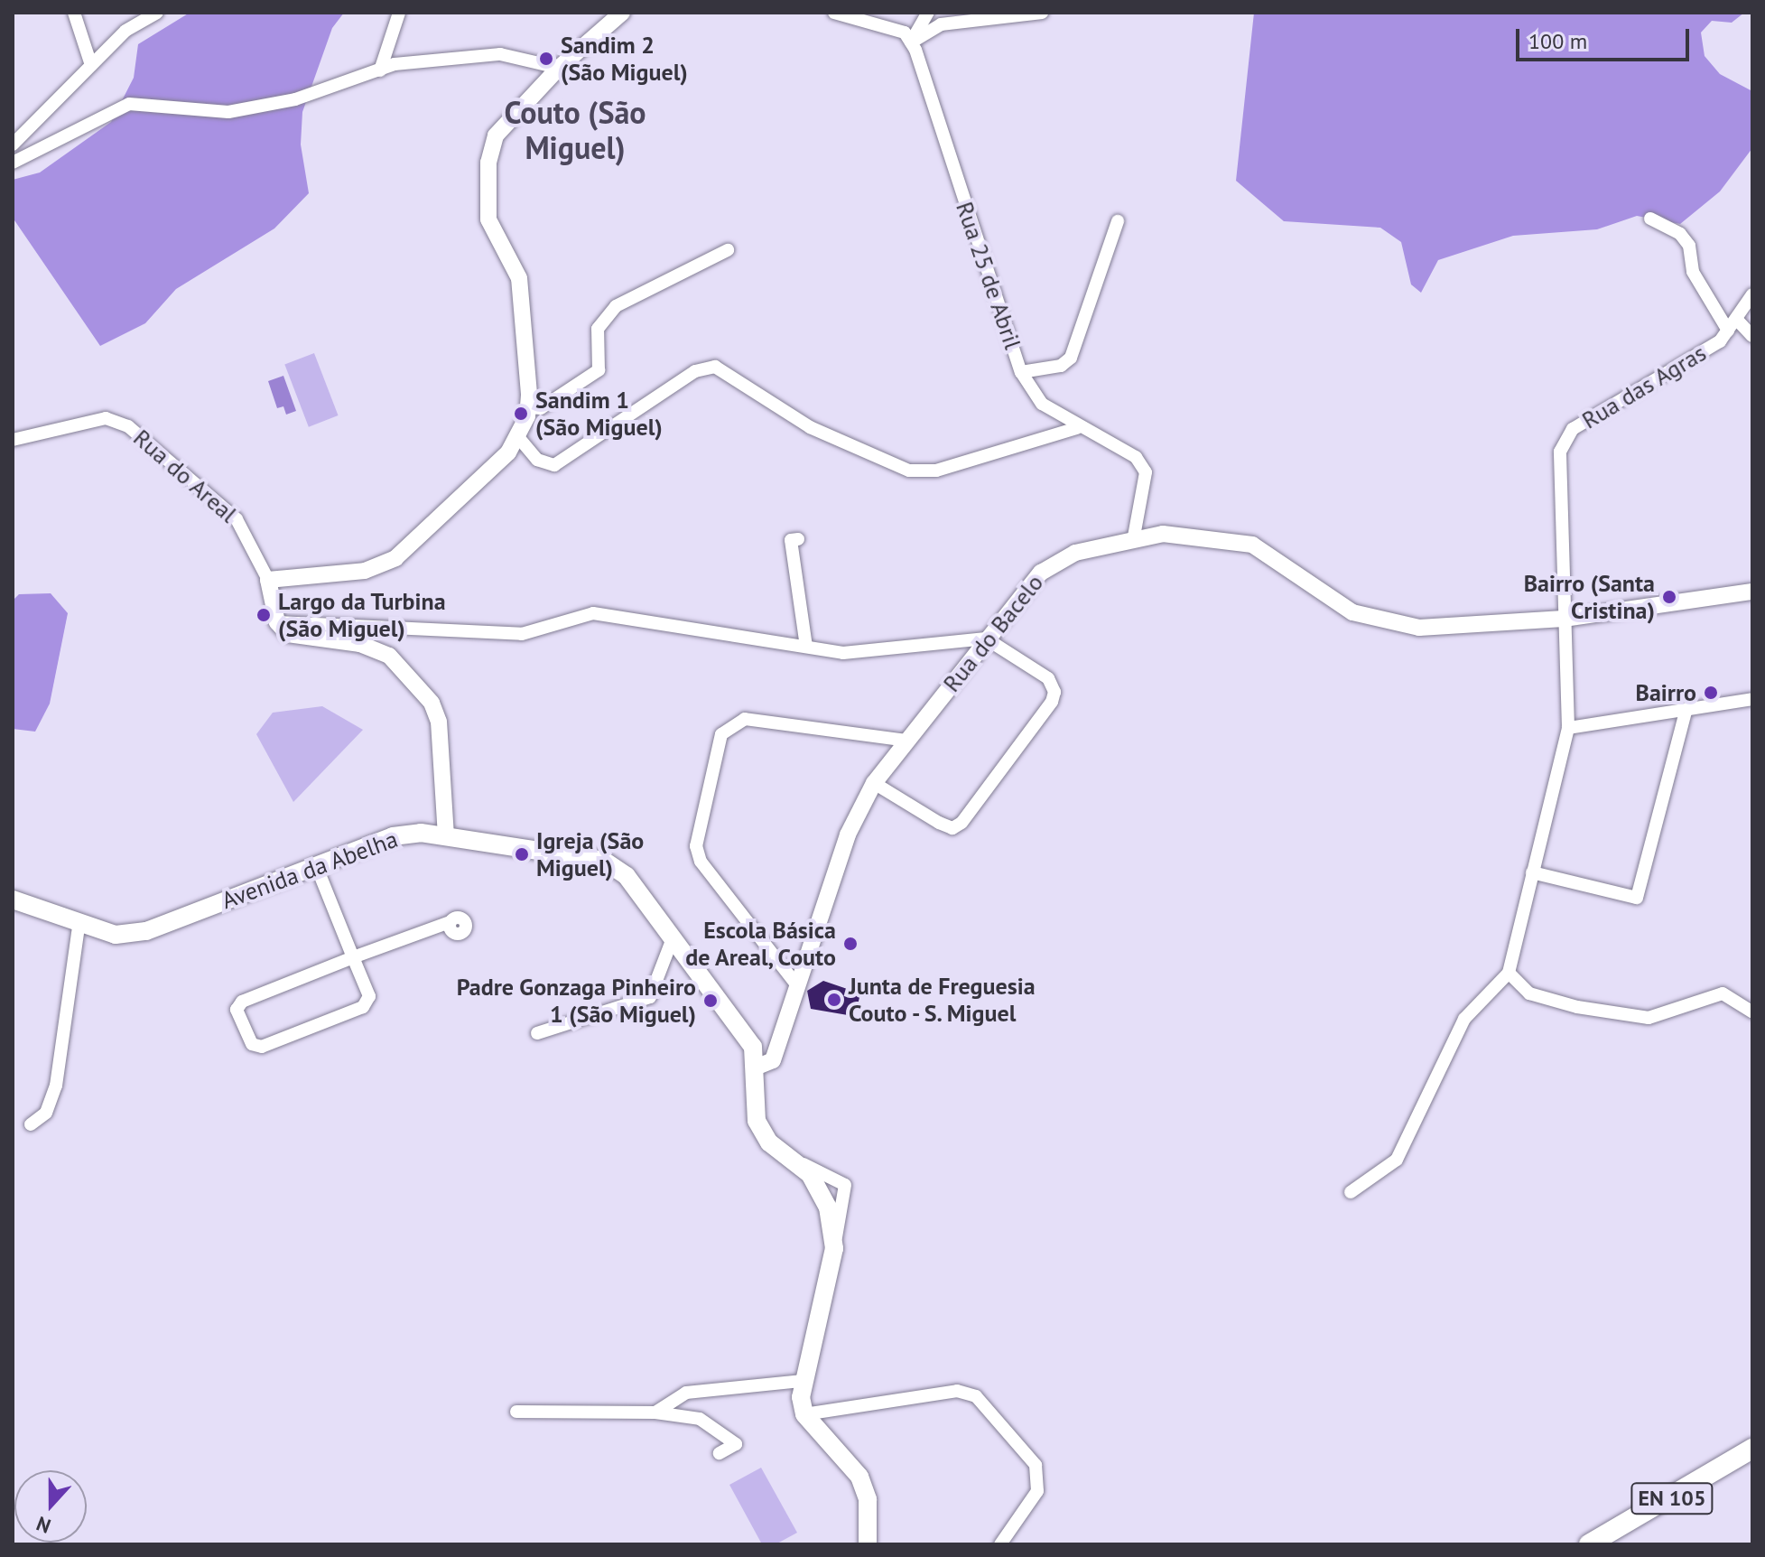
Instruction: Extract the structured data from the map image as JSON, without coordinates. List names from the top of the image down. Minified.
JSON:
{"streets":{"main road":["Avenida da Abelha","EN 105"],"street":["Rua 25 de Abril","Rua das Agras","Rua do Areal","Rua do Bacelo"]},"crossings":[["Rua 25 de Abril","Rua do Bacelo"],["Rua das Agras","Rua do Bacelo"],["Rua do Bacelo","Avenida da Abelha"]],"districts":["Couto (São Miguel)"],"places":["Sandim 2 (São Miguel)","Sandim 1 (São Miguel)","Bairro (Santa Cristina)","Largo da Turbina (São Miguel)","Bairro","Igreja (São Miguel)","Escola Básica de Areal, Couto","Junta de Freguesia Couto - S. Miguel","Padre Gonzaga Pinheiro 1 (São Miguel)"],"scale_bar":"100 m","north":"bottom"}
